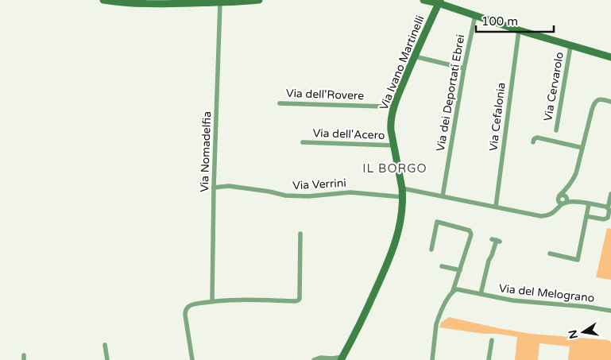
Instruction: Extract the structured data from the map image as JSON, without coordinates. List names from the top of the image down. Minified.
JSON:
{"streets":{"street":["Via Ivano Martinelli","Via Cervarolo","Via dei Deportati Ebrei","Via dell'Rovere","Via Cefalonia","Via dell'Acero","Via Nomadelfia","Via Verrini","Via del Melograno"]},"crossings":[["Via Ivano Martinelli","Via dell'Rovere"],["Via Ivano Martinelli","Via dell'Acero"],["Via Ivano Martinelli","Via Verrini"],["Via Nomadelfia","Via Verrini"]],"districts":["IL BORGO"],"scale_bar":"100 m","north":"left"}
